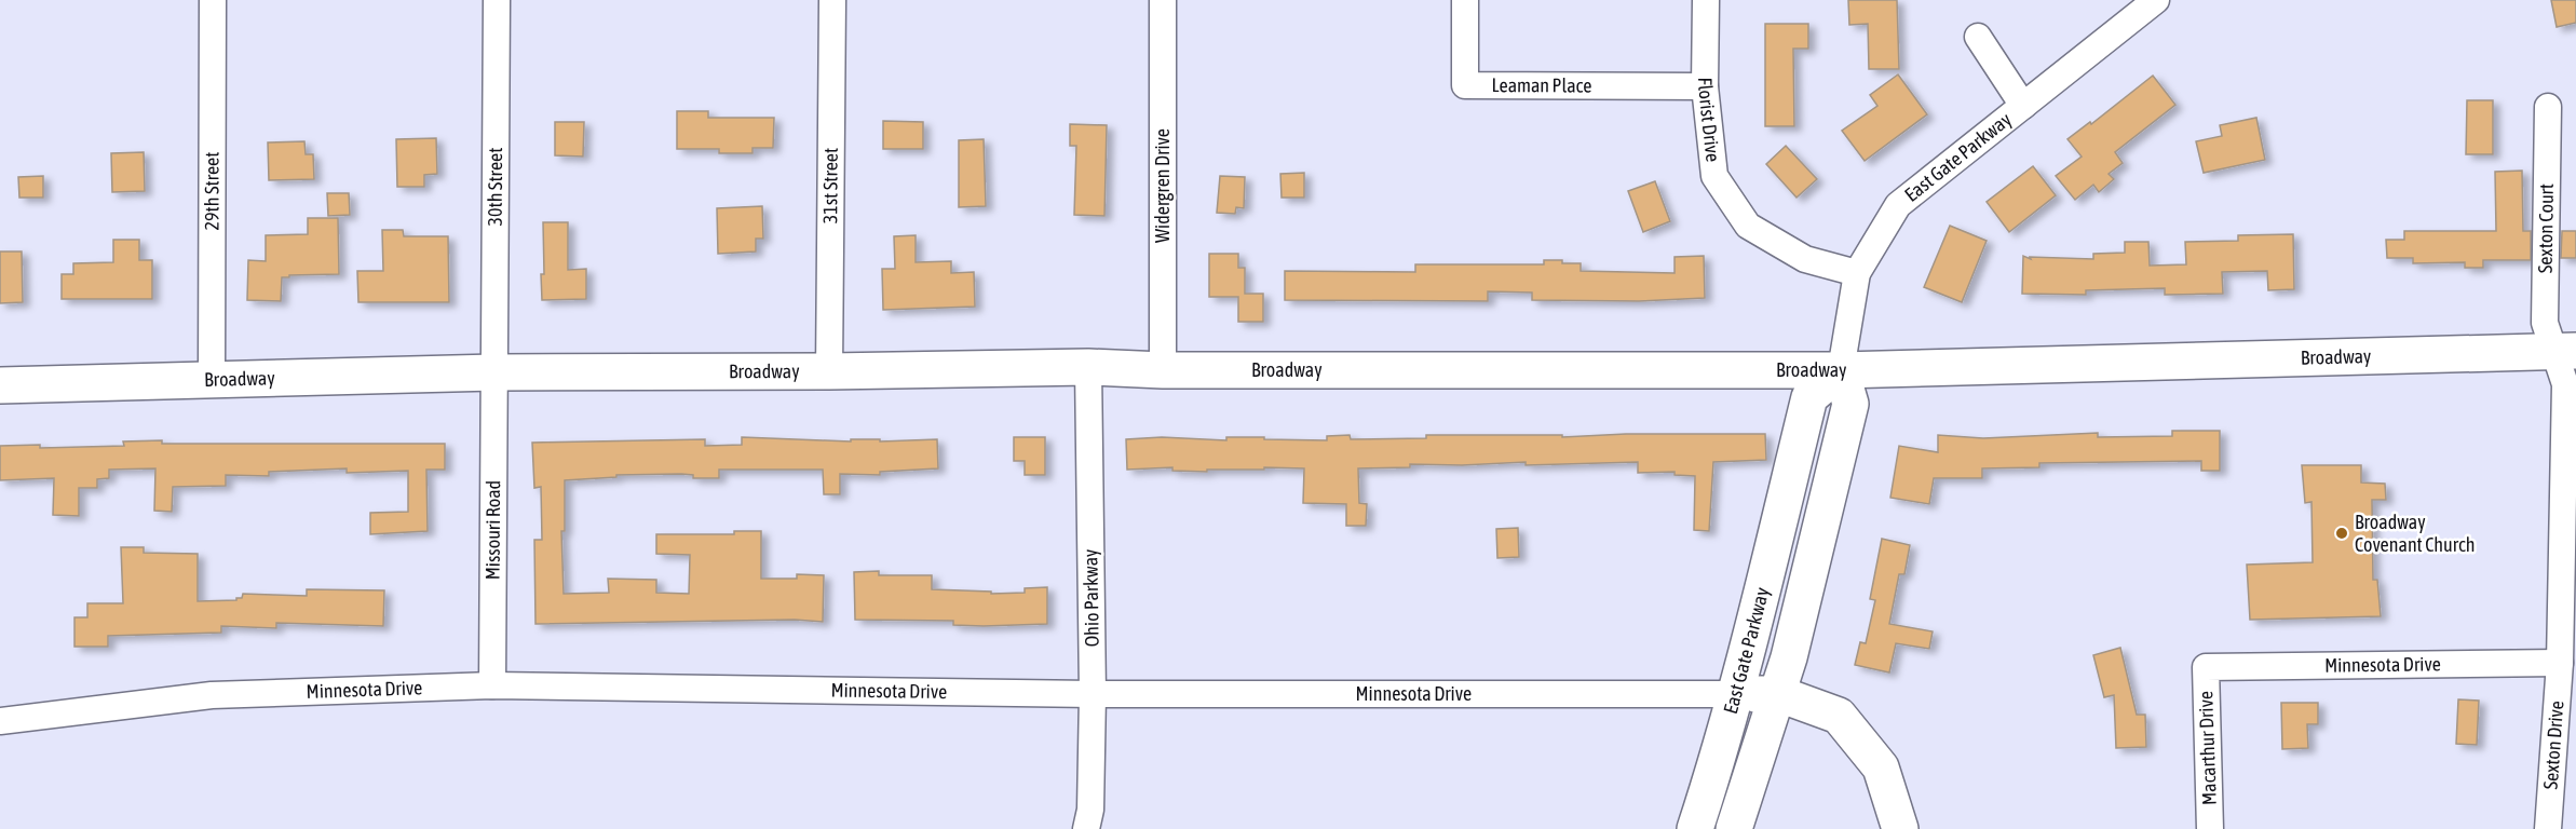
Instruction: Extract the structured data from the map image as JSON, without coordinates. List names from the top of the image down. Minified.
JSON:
{"streets":{"main road":["East Gate Parkway","Broadway","Minnesota Drive"],"street":["Leaman Place","Florist Drive","31st Street","Widergren Drive","30th Street","29th Street","Sexton Court","Missouri Road","Ohio Parkway","Sexton Drive","Macarthur Drive"]},"crossings":[["Leaman Place","Florist Drive"],["Florist Drive","East Gate Parkway"],["East Gate Parkway","Broadway"],["East Gate Parkway","Minnesota Drive"],["31st Street","Broadway"],["Widergren Drive","Broadway"],["30th Street","Broadway"],["30th Street","Missouri Road"],["29th Street","Broadway"],["Sexton Court","Broadway"],["Sexton Court","Sexton Drive"],["Broadway","Missouri Road"],["Broadway","Ohio Parkway"],["Broadway","Sexton Drive"],["Missouri Road","Minnesota Drive"],["Ohio Parkway","Minnesota Drive"],["Minnesota Drive","Sexton Drive"],["Minnesota Drive","Macarthur Drive"]],"places":["Broadway Covenant Church"]}
